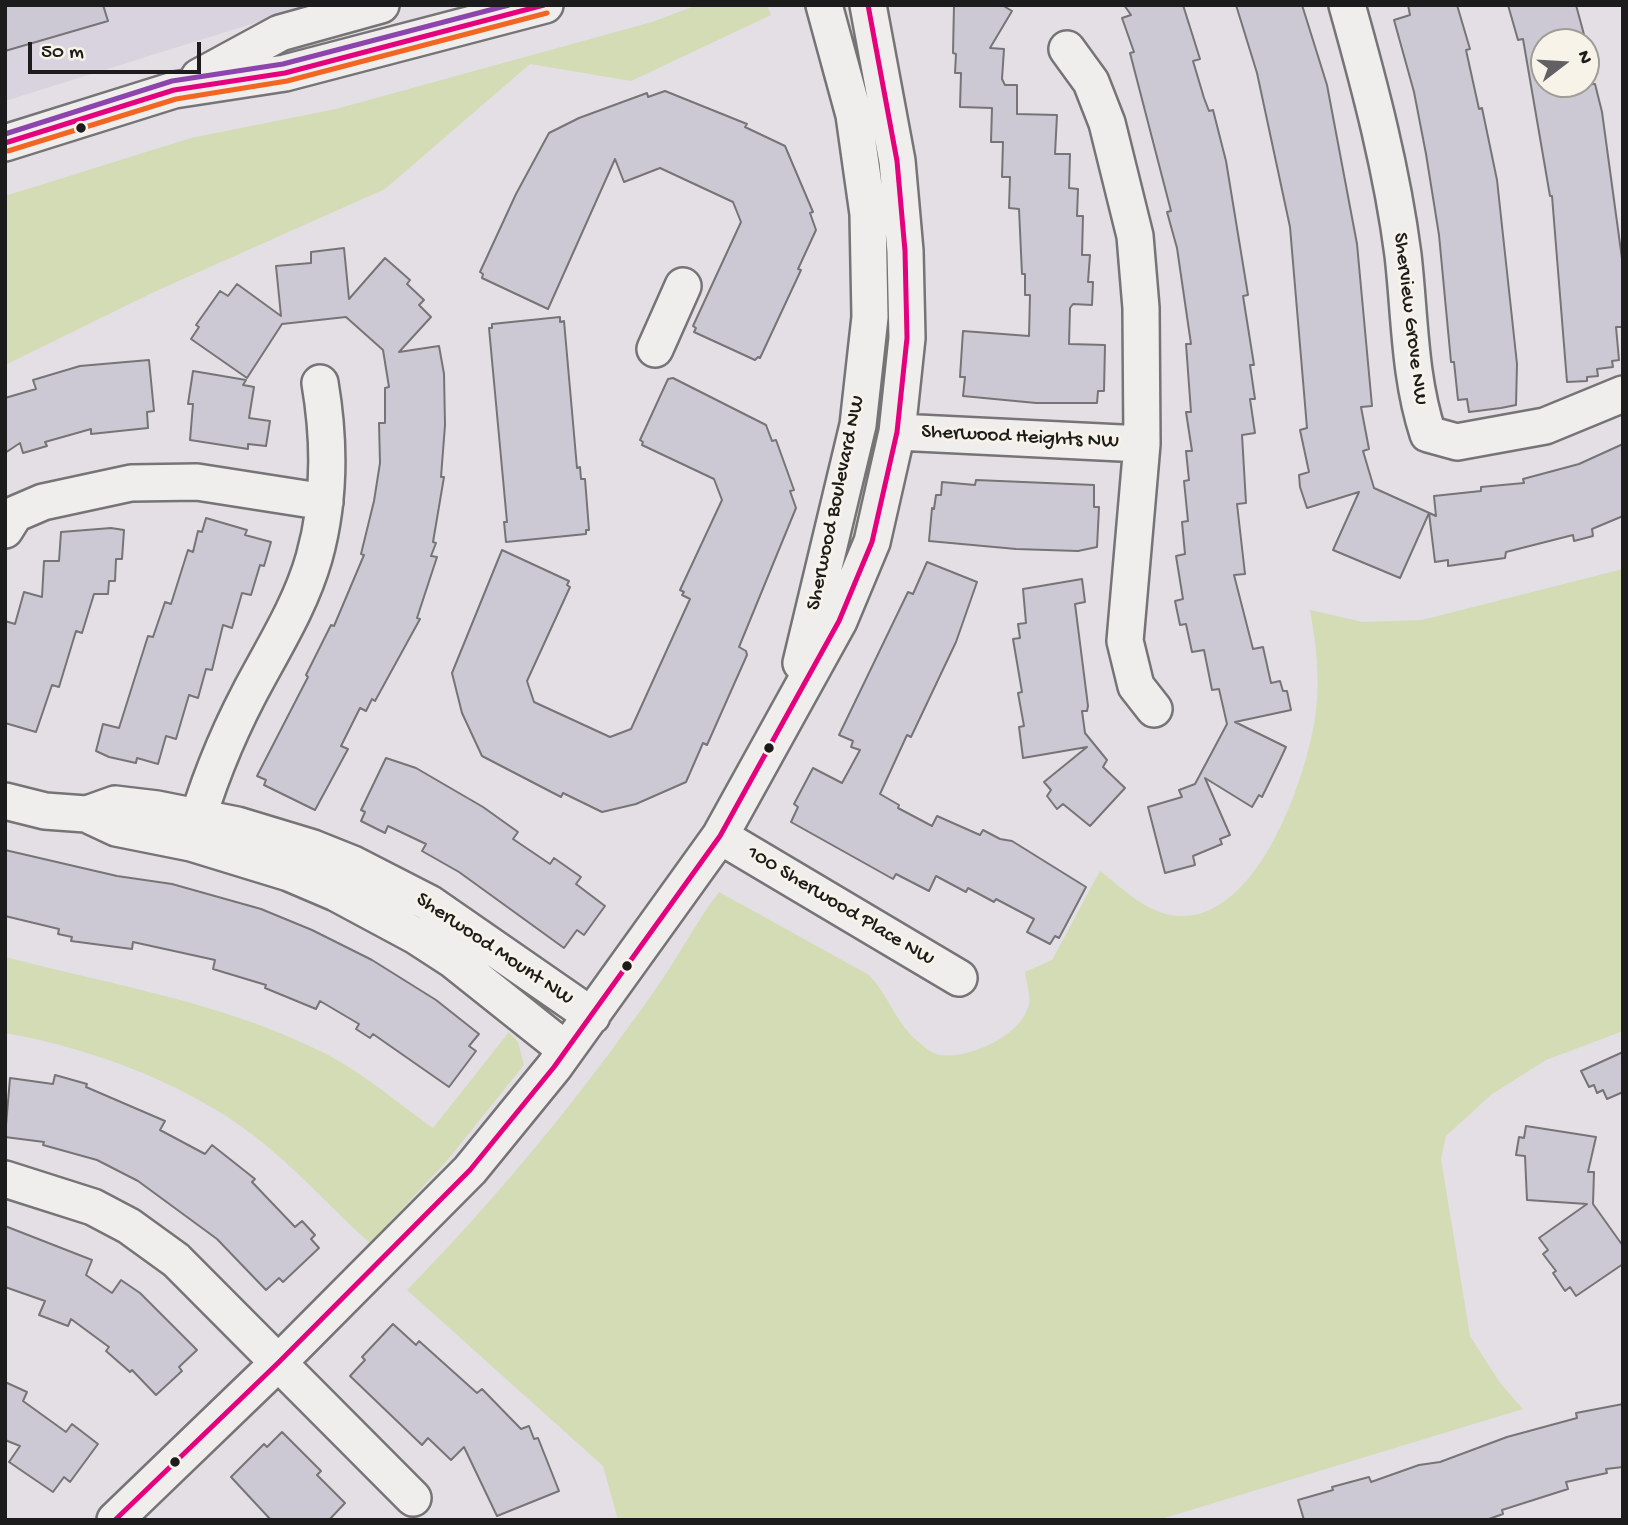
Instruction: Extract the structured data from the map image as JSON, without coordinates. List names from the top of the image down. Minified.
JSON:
{"streets":{"street":["Sherview Grove NW","Sherwood Heights NW","Sherwood Boulevard NW","100 Sherwood Place NW","Sherwood Mount NW"]},"crossings":[["Sherwood Heights NW","Sherwood Boulevard NW"],["Sherwood Boulevard NW","100 Sherwood Place NW"],["Sherwood Boulevard NW","Sherwood Mount NW"]],"scale_bar":"50 m","north":"right"}
